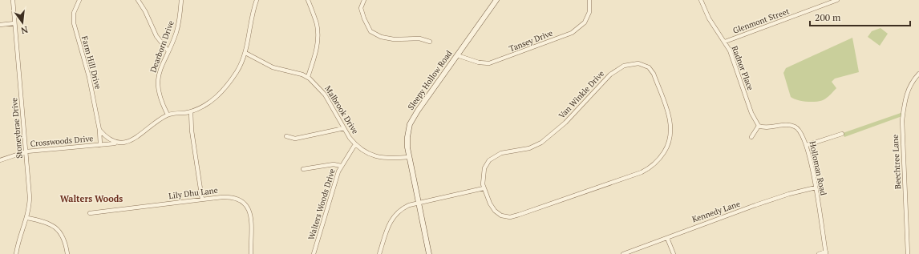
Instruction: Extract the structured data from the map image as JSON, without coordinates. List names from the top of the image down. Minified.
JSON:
{"streets":{"main road":["Sleepy Hollow Road"],"street":["Glenmont Street","Tansey Drive","Dearborn Drive","Farm Hill Drive","Radnor Place","Van Winkle Drive","Malbrook Drive","Stoneybrae Drive","Crosswoods Drive","Beechtree Lane","Holloman Road","Lily Dhu Lane","Walters Woods Drive","Kennedy Lane"]},"crossings":[["Glenmont Street","Radnor Place"],["Tansey Drive","Sleepy Hollow Road"],["Farm Hill Drive","Crosswoods Drive"],["Radnor Place","Holloman Road"],["Sleepy Hollow Road","Malbrook Drive"],["Malbrook Drive","Walters Woods Drive"],["Stoneybrae Drive","Crosswoods Drive"],["Holloman Road","Kennedy Lane"]],"districts":["Walters Woods"],"scale_bar":"200 m","north":"bottom"}
